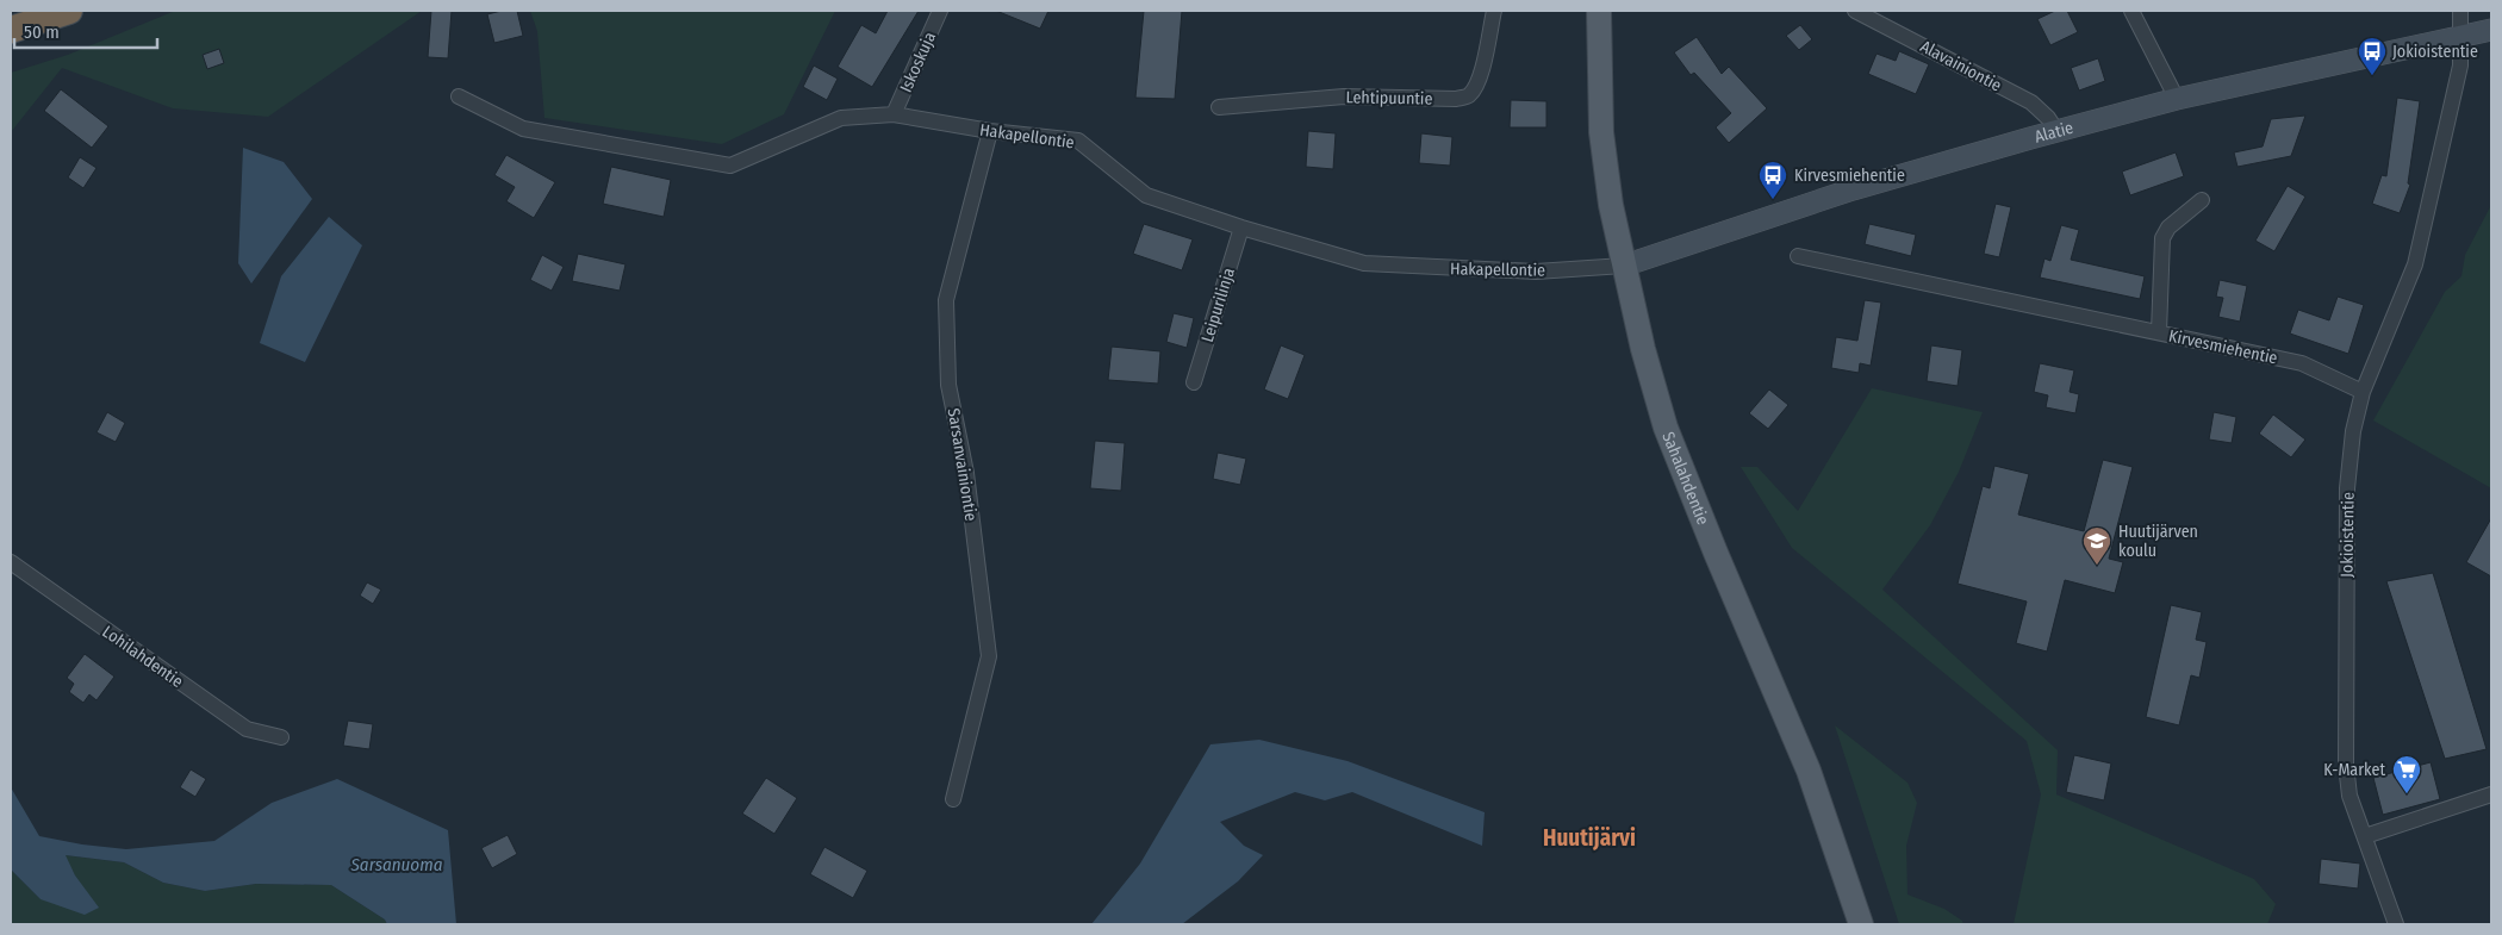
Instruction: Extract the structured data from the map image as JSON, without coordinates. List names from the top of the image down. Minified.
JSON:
{"streets":{"main road":["Sahalahdentie"],"street":["Iskoskuja","Alavainiontie","Lehtipuuntie","Alatie","Hakapellontie","Leipurilinja","Kirvesmiehentie","Sarsanvainiontie","Jokioistentie","Lohilahdentie"]},"crossings":[["Iskoskuja","Hakapellontie"],["Alavainiontie","Alatie"],["Alatie","Hakapellontie"],["Alatie","Sahalahdentie"],["Alatie","Jokioistentie"],["Hakapellontie","Leipurilinja"],["Hakapellontie","Sarsanvainiontie"],["Hakapellontie","Sahalahdentie"],["Kirvesmiehentie","Jokioistentie"]],"districts":["Huutijärvi"],"water":["Sarsanuoma"],"places":{"bus stop":["Jokioistentie","Kirvesmiehentie"],"school or university":["Huutijärven koulu"],"supermarket":["K-Market"]},"scale_bar":"50 m"}
